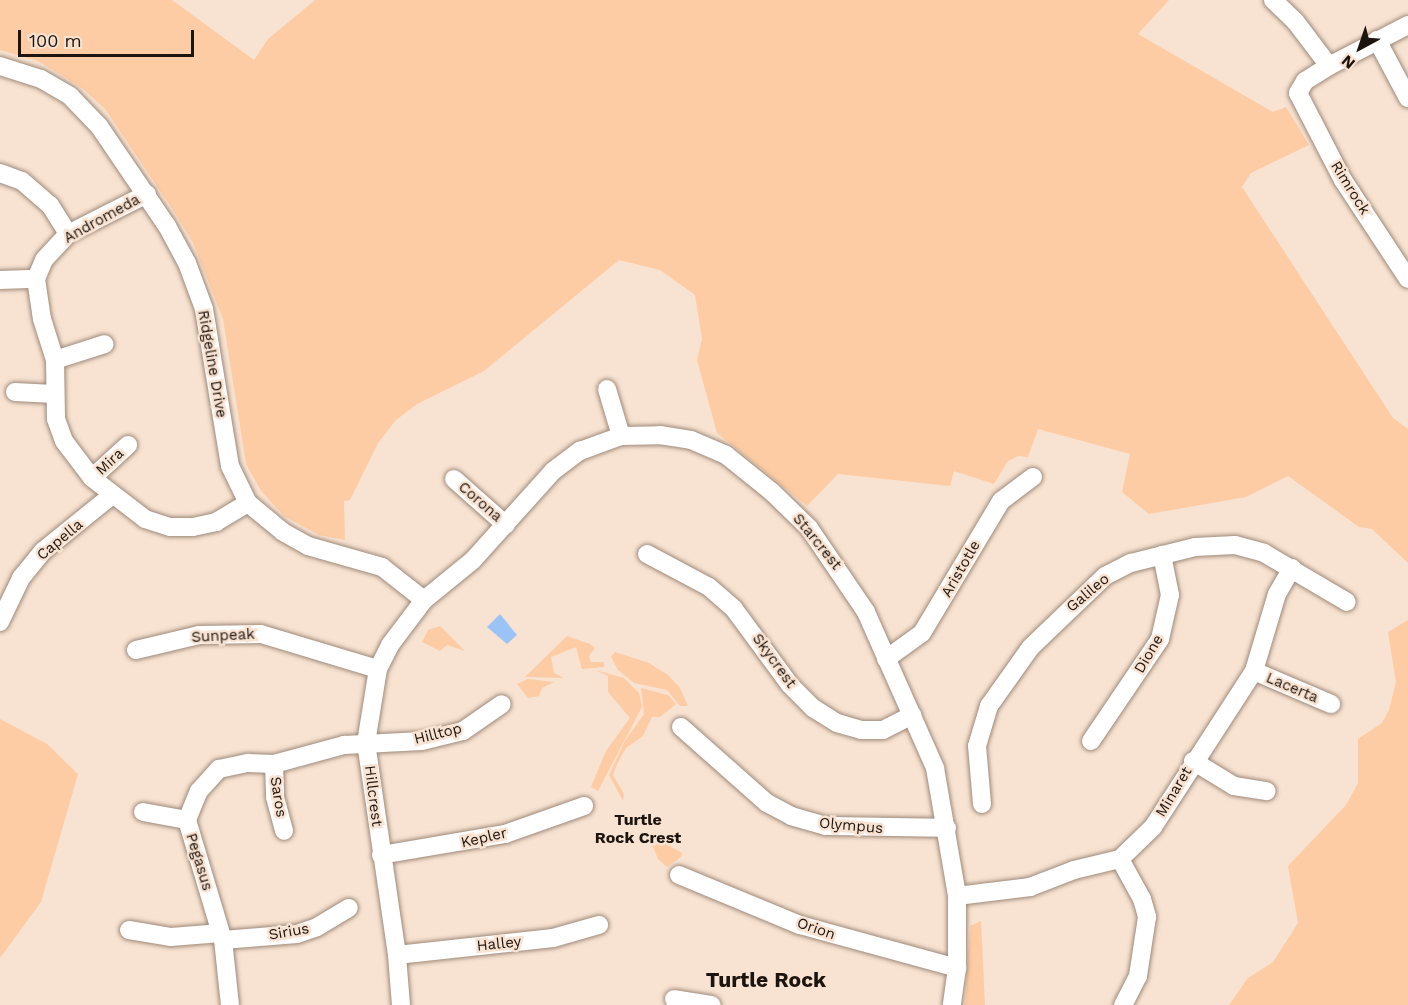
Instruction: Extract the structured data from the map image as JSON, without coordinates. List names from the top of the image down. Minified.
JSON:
{"streets":{"street":["Rimrock","Andromeda","Ridgeline Drive","Mira","Corona","Capella","Starcrest","Aristotle","Galileo","Sunpeak","Dione","Skycrest","Lacerta","Hilltop","Minaret","Hillcrest","Saros","Olympus","Kepler","Pegasus","Orion","Sirius","Halley"]},"crossings":[["Andromeda","Ridgeline Drive"],["Ridgeline Drive","Starcrest"],["Ridgeline Drive","Hillcrest"],["Corona","Starcrest"],["Starcrest","Aristotle"],["Starcrest","Skycrest"],["Starcrest","Hillcrest"],["Starcrest","Olympus"],["Starcrest","Orion"],["Galileo","Dione"],["Galileo","Minaret"],["Sunpeak","Hillcrest"],["Lacerta","Minaret"],["Hilltop","Hillcrest"],["Hilltop","Pegasus"],["Hillcrest","Kepler"],["Hillcrest","Pegasus"],["Hillcrest","Halley"],["Saros","Pegasus"],["Pegasus","Sirius"]],"districts":["Turtle Rock Crest","Turtle Rock"],"scale_bar":"100 m","north":"bottom left"}
